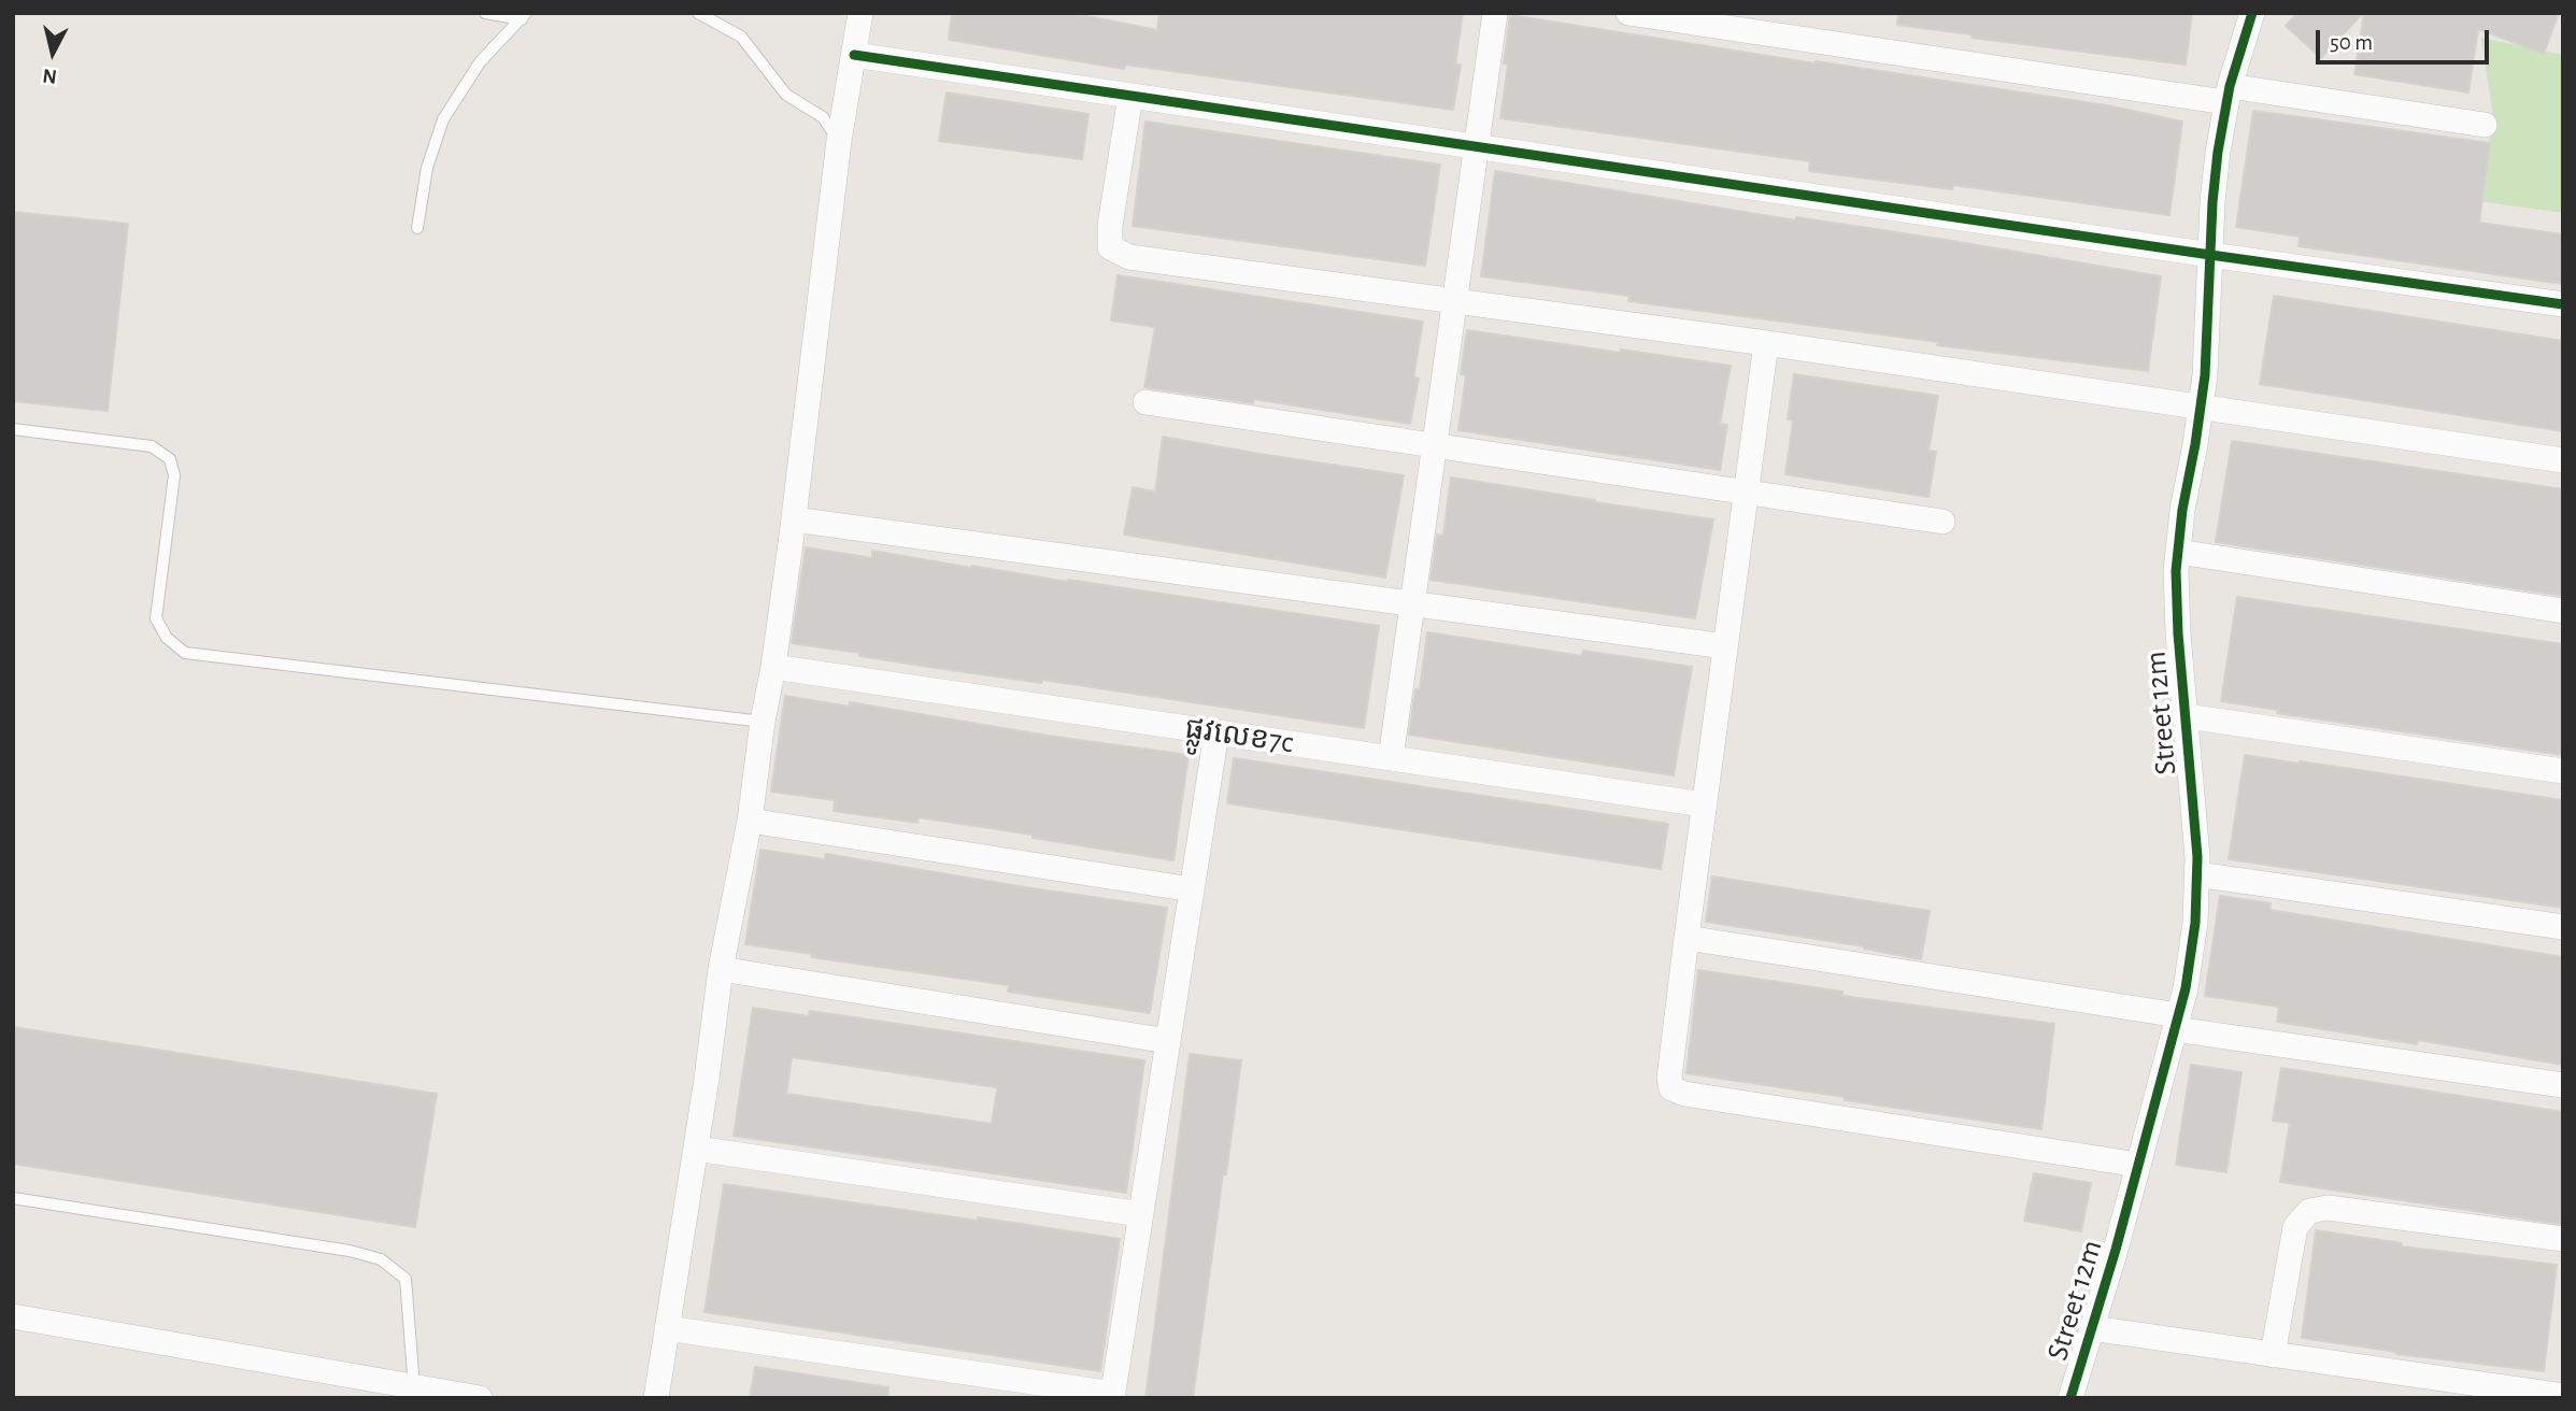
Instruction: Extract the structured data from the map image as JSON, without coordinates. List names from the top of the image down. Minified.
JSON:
{"streets":{"street":["Street 12m","ផ្លូវលេខ7c"]},"scale_bar":"50 m","north":"bottom"}
